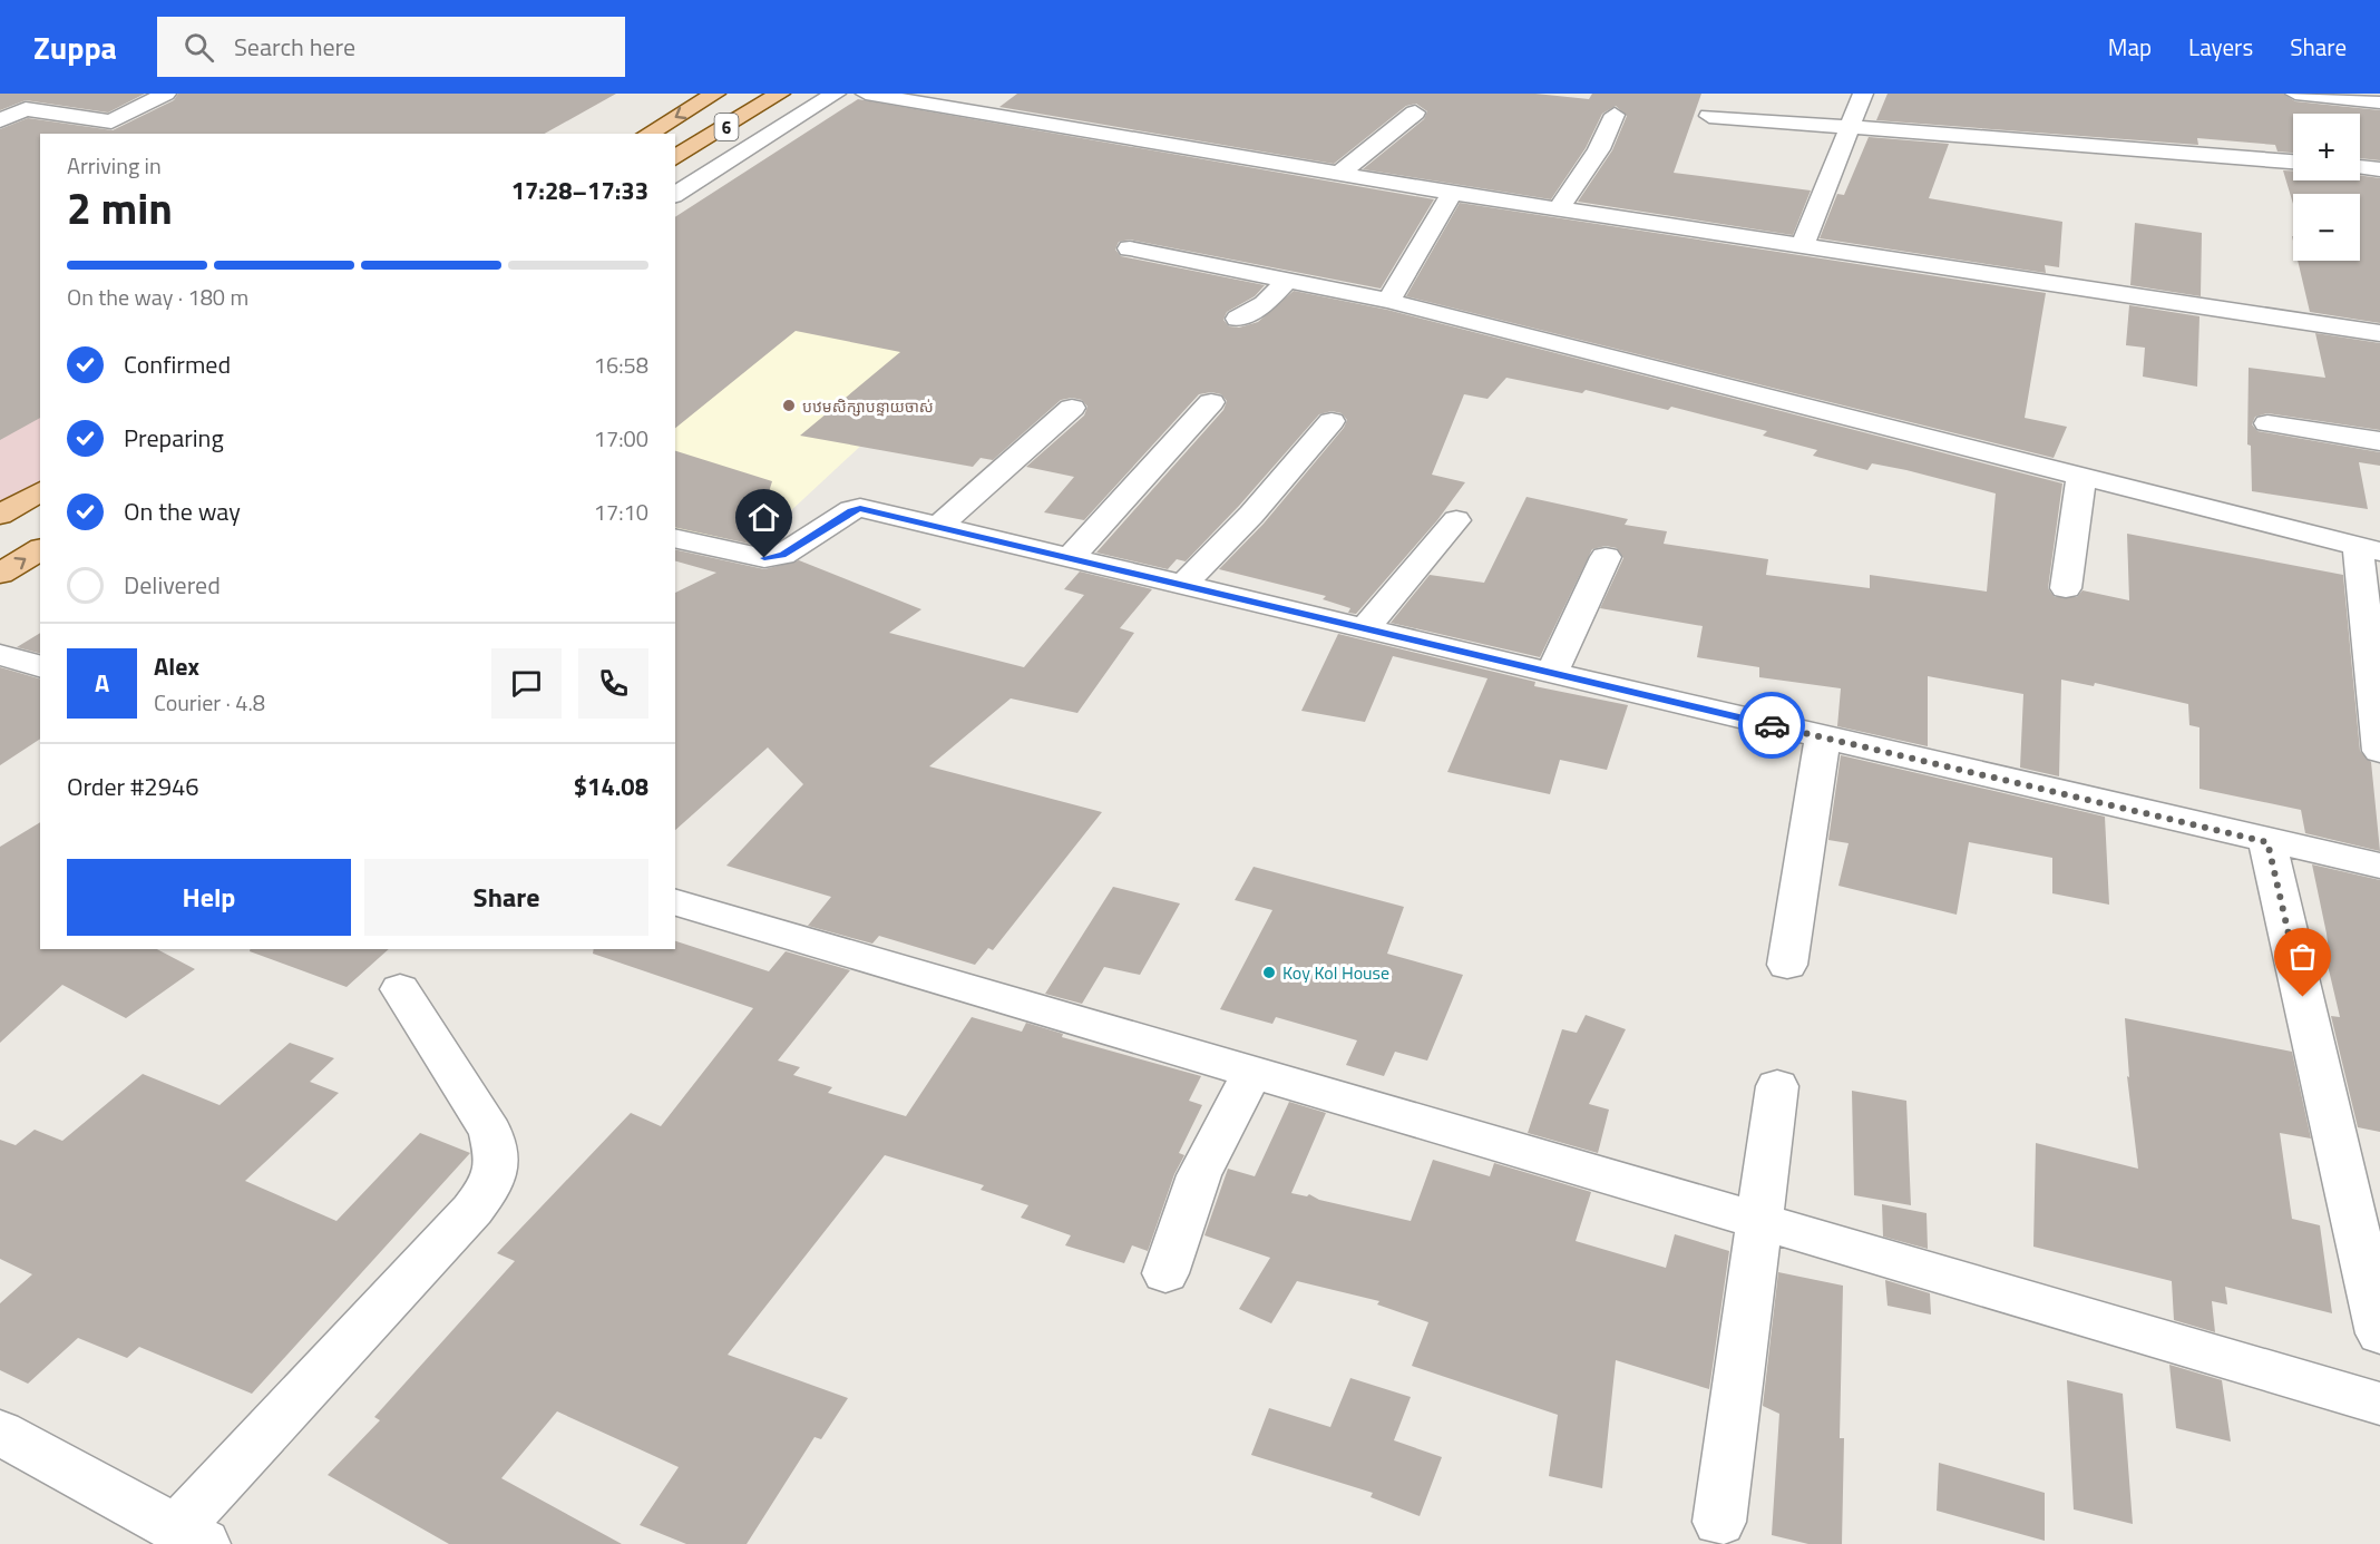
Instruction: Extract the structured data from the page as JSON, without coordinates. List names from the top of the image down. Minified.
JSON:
{"streets":{"main road":["6"]},"places":["បឋមសិក្សាបន្ទាយចាស់","Koy Kol House"],"page":{"header":"Zuppa","search":"Search here","nav":["Map","Layers","Share"],"map_buttons":["+","−"],"heading":["2 min","Arriving in","17:28–17:33"],"panel":["Alex","Courier · 4.8","Order #2946","$14.08"],"bar":"On the way · 180 m","list":[["Confirmed","16:58"],["Preparing","17:00"],["On the way","17:10"],"Delivered"],"round":"A","buttons":["Help","Share"]}}
